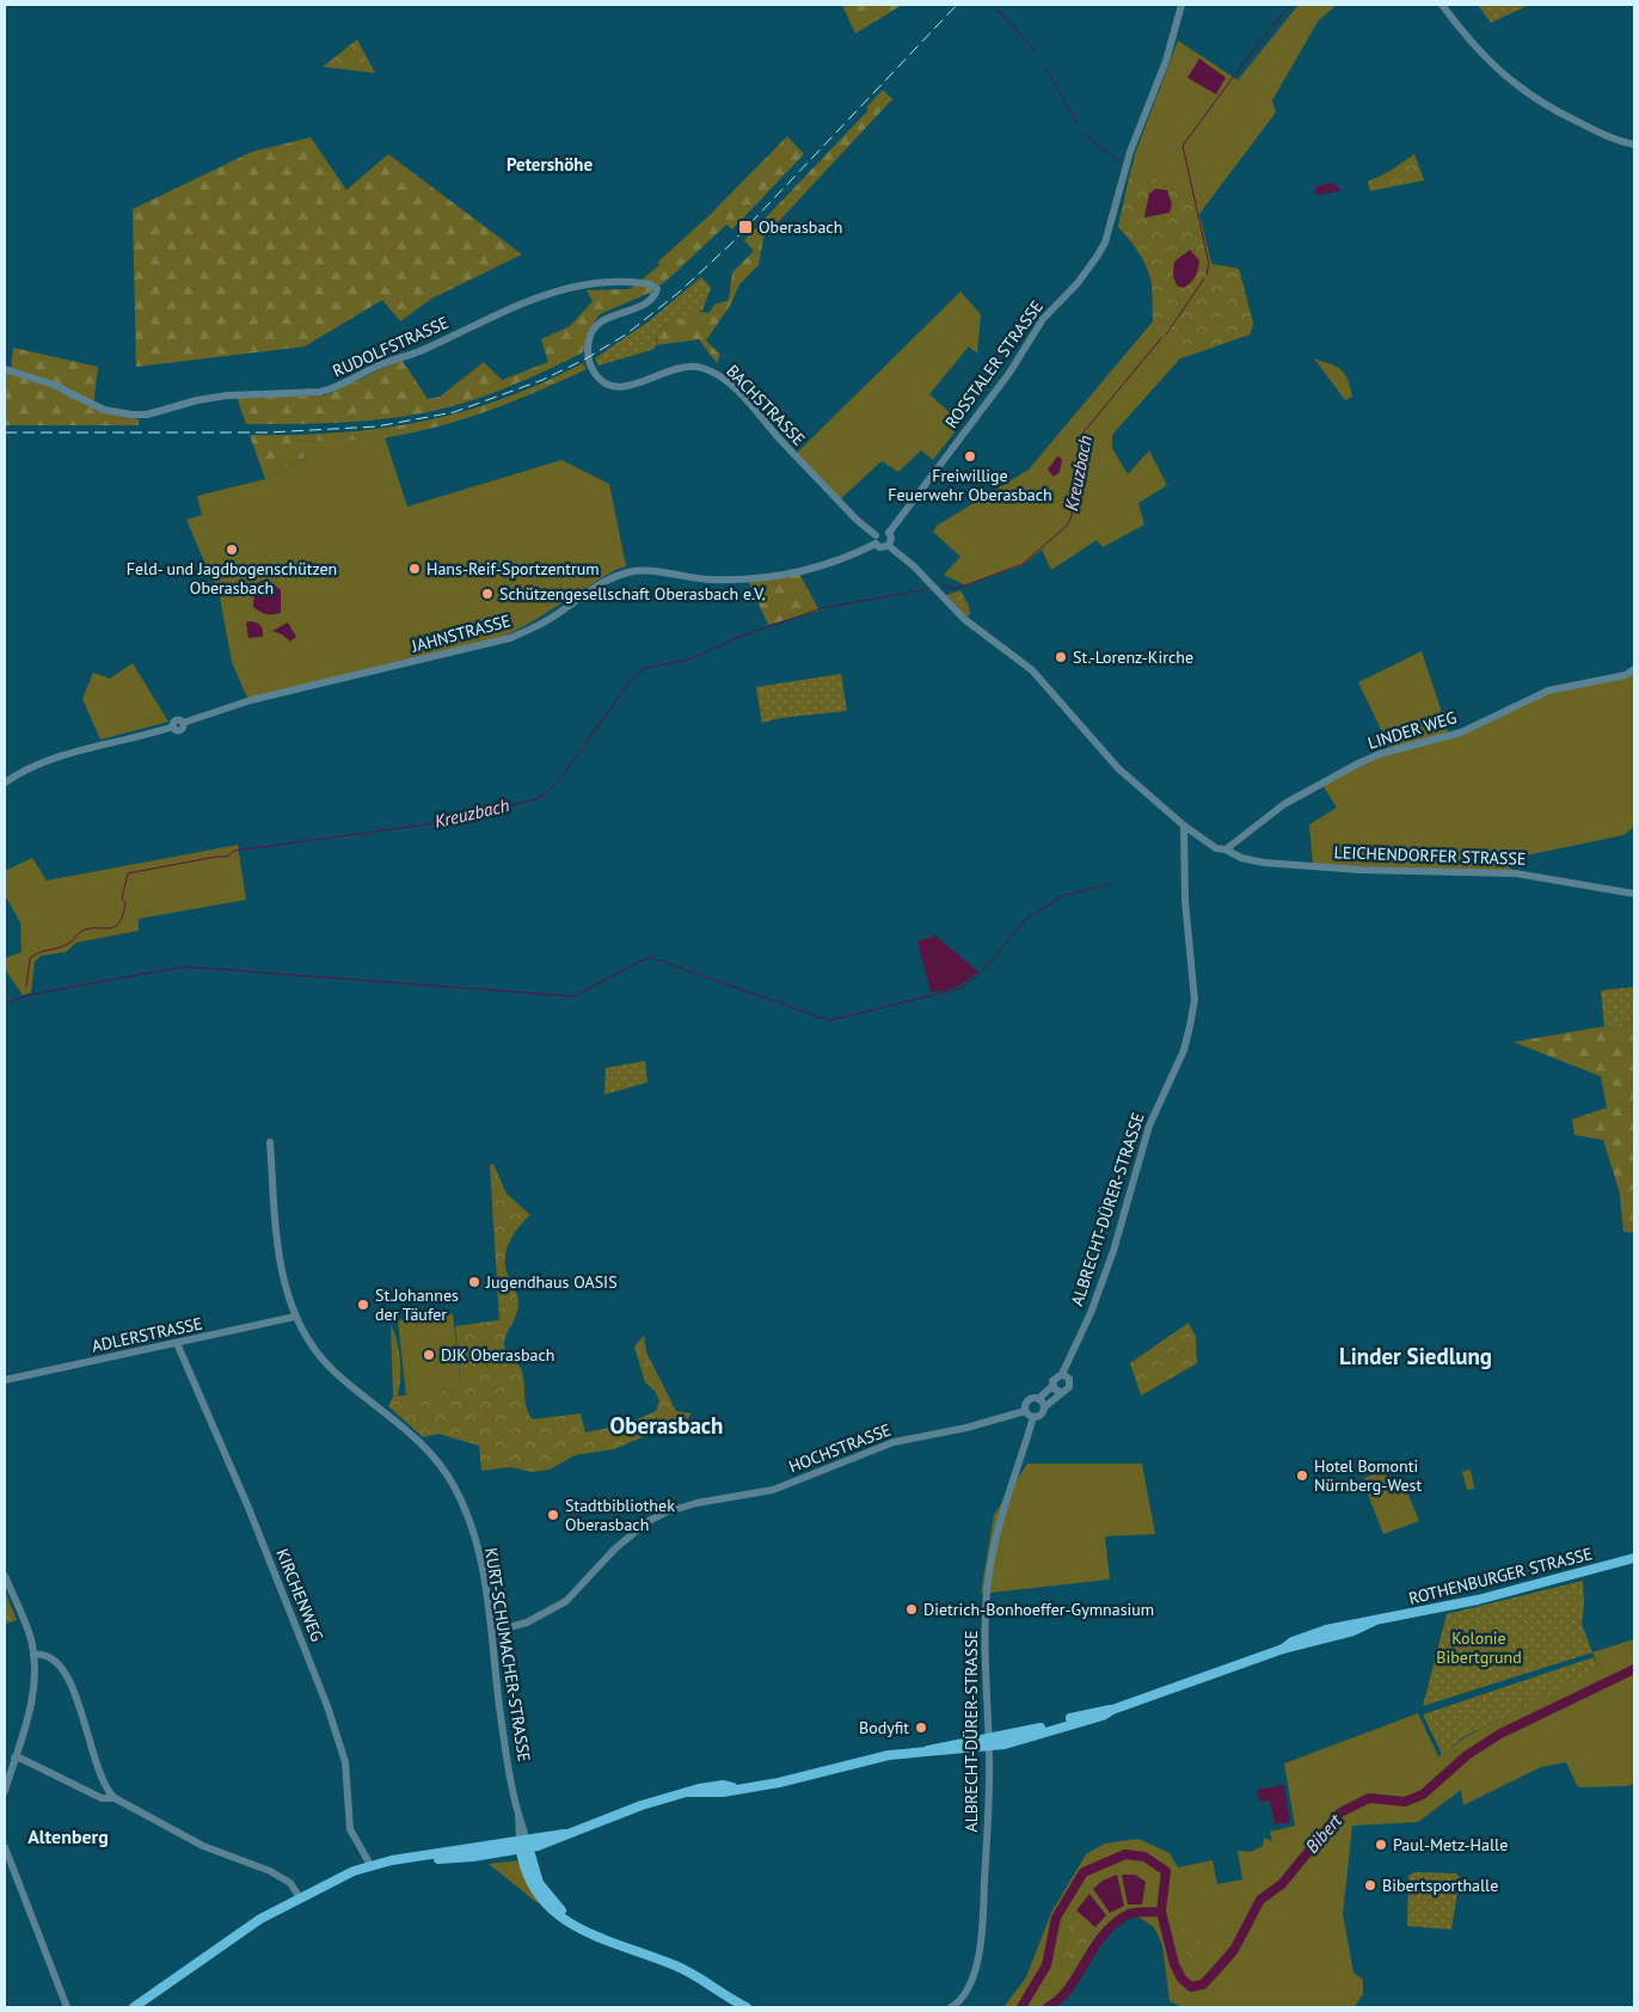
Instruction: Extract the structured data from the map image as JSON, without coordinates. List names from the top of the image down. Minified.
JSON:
{"streets":{"main road":["ROTHENBURGER STRASSE"],"street":["RUDOLFSTRASSE","ROSSTALER STRASSE","BACHSTRASSE","JAHNSTRASSE","LINDER WEG","LEICHENDORFER STRASSE","ALBRECHT-DÜRER-STRASSE","ADLERSTRASSE","HOCHSTRASSE","KIRCHENWEG","KURT-SCHUMACHER-STRASSE"]},"crossings":[["RUDOLFSTRASSE","BACHSTRASSE"],["ROSSTALER STRASSE","JAHNSTRASSE"],["BACHSTRASSE","JAHNSTRASSE"],["LINDER WEG","LEICHENDORFER STRASSE"],["ALBRECHT-DÜRER-STRASSE","HOCHSTRASSE"],["ALBRECHT-DÜRER-STRASSE","ROTHENBURGER STRASSE"],["ADLERSTRASSE","KIRCHENWEG"],["ADLERSTRASSE","KURT-SCHUMACHER-STRASSE"],["HOCHSTRASSE","KURT-SCHUMACHER-STRASSE"],["ROTHENBURGER STRASSE","KIRCHENWEG"],["ROTHENBURGER STRASSE","KURT-SCHUMACHER-STRASSE"]],"districts":["Petershöhe","Linder Siedlung","Oberasbach","Altenberg"],"water":["Kreuzbach","Bibert"],"parks":["Kolonie Bibertgrund"],"places":{"transit":["Oberasbach"],"other":["Freiwillige Feuerwehr Oberasbach","Feld- und Jagdbogenschützen Oberasbach","Hans-Reif-Sportzentrum","Schützengesellschaft Oberasbach e.V.","St.-Lorenz-Kirche","Jugendhaus OASIS","St.Johannes der Täufer","DJK Oberasbach","Hotel Bomonti Nürnberg-West","Stadtbibliothek Oberasbach","Dietrich-Bonhoeffer-Gymnasium","Bodyfit","Paul-Metz-Halle","Bibertsporthalle"]}}
